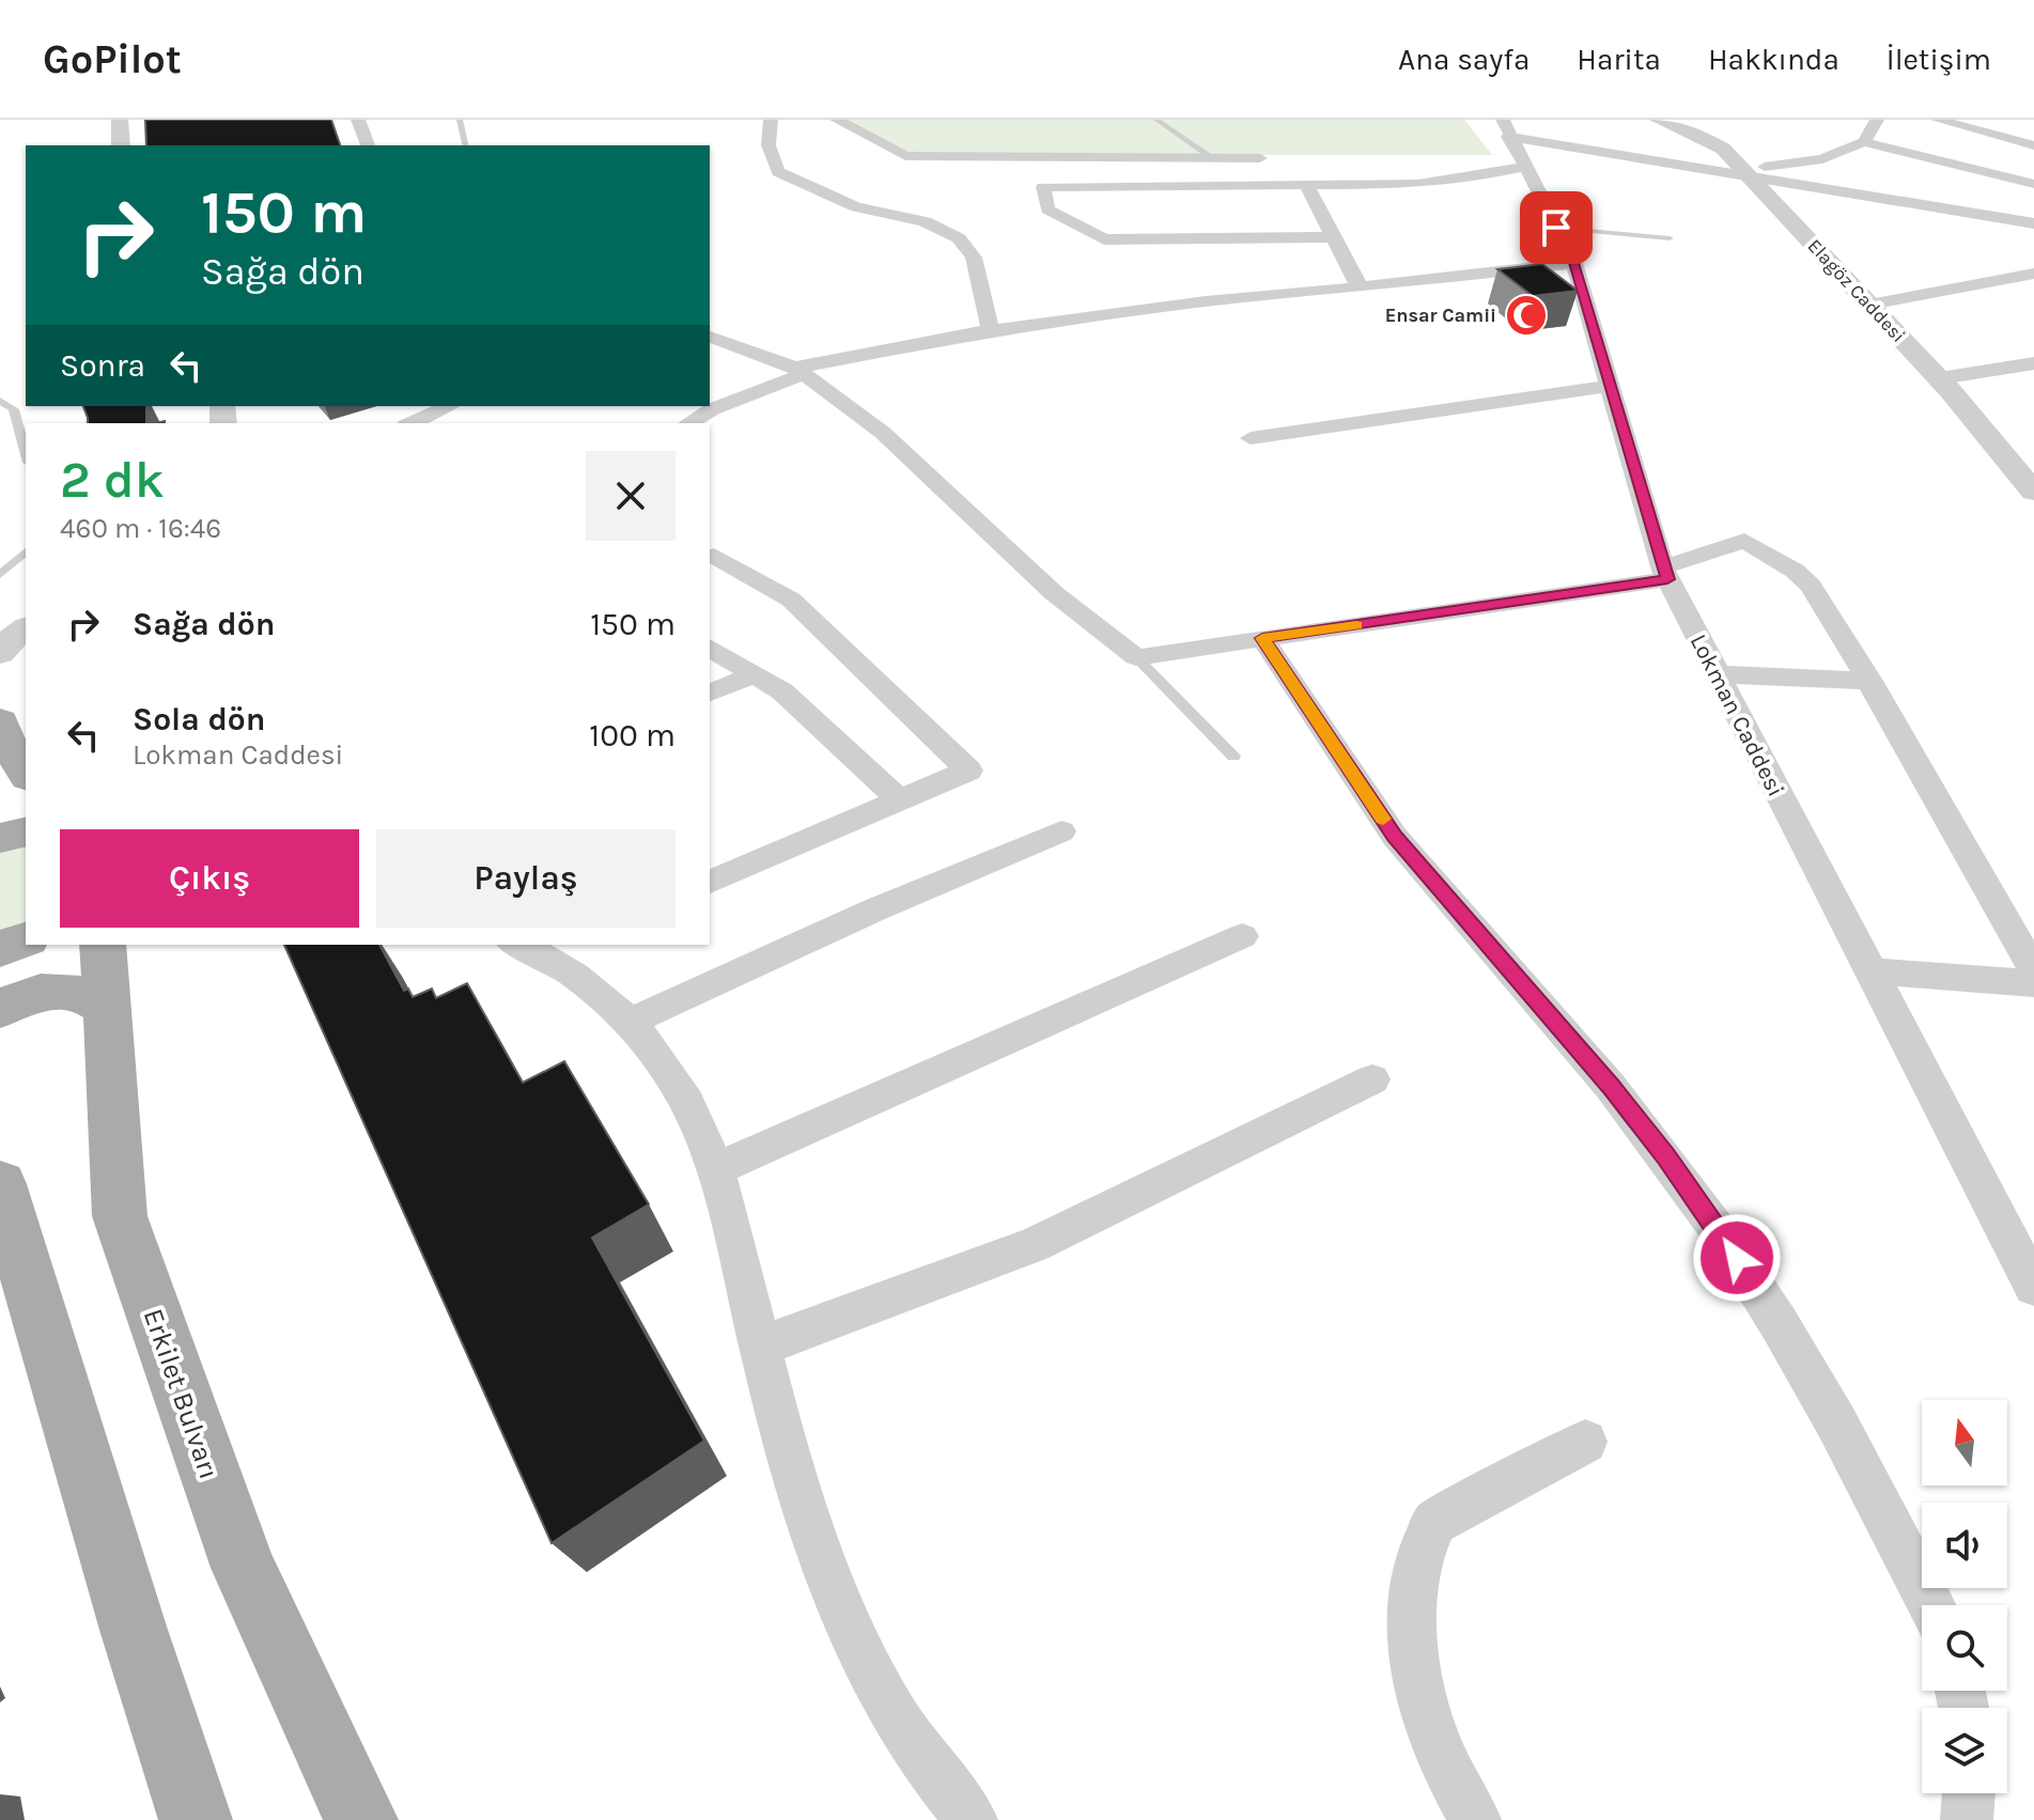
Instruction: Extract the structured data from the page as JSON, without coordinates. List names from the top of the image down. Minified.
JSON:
{"streets":{"main road":["Erkilet Bulvarı"],"street":["Elagöz Caddesi","Lokman Caddesi"]},"places":{"mosque":["Ensar Camii"]},"north":"top","page":{"header":"GoPilot","nav":["Ana sayfa","Harita","Hakkında","İletişim"],"turn":["150 m","Sağa dön"],"then":"Sonra","heading":["2 dk","460 m · 16:46"],"list":[{"name":"Sağa dön","value":"150 m"},{"name":"Sola dön","note":"Lokman Caddesi","value":"100 m"}],"buttons":["Çıkış","Paylaş"]}}
